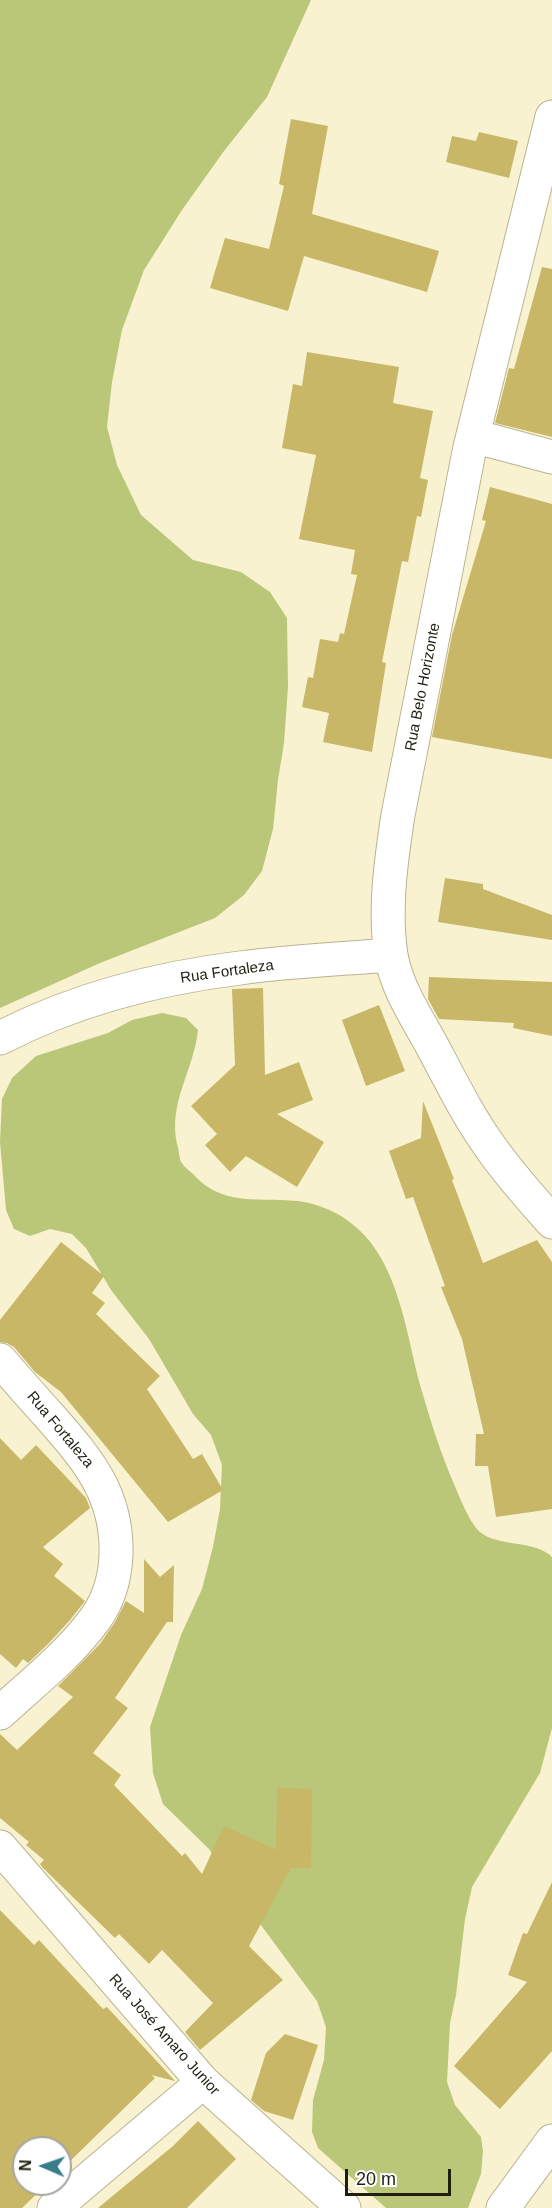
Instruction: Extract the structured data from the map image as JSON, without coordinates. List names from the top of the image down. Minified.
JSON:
{"streets":{"street":["Rua Belo Horizonte","Rua Fortaleza","Rua José Amaro Junior"]},"crossings":[["Rua Belo Horizonte","Rua Fortaleza"]],"scale_bar":"20 m","north":"left"}
